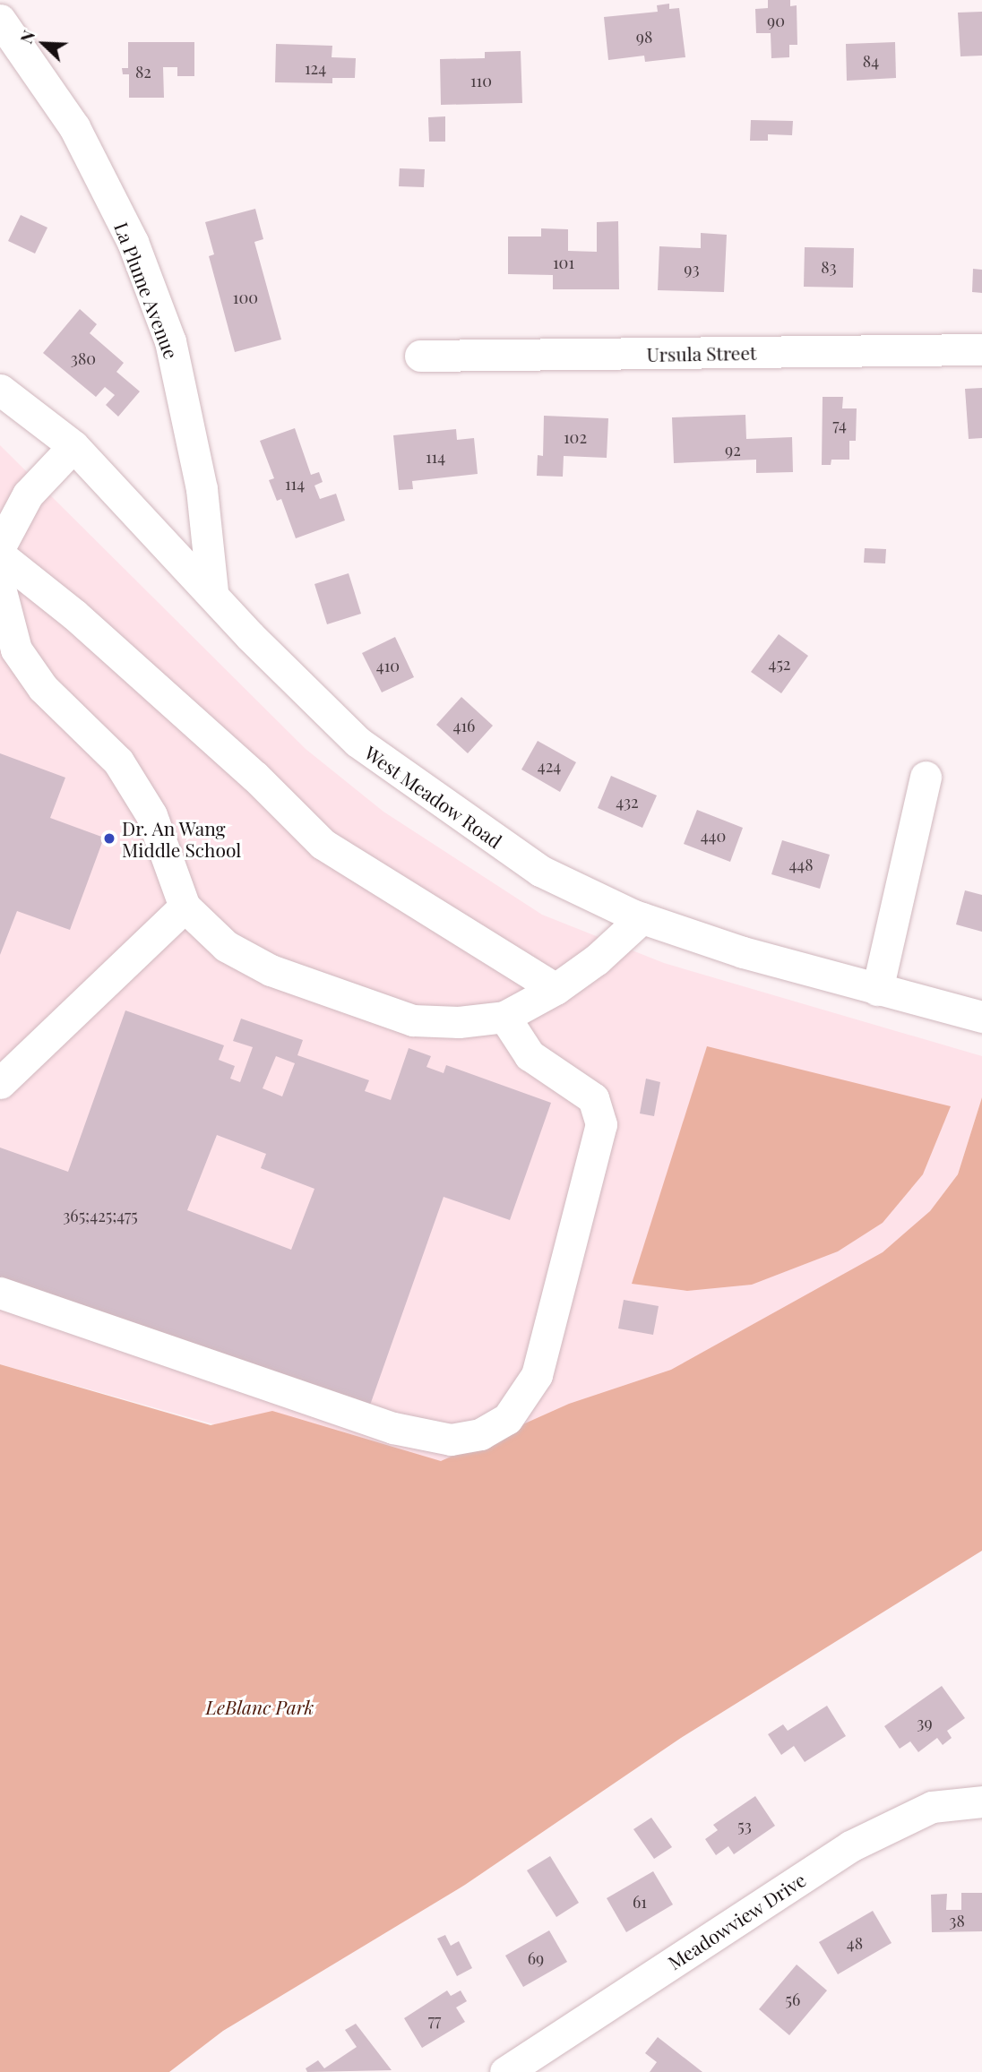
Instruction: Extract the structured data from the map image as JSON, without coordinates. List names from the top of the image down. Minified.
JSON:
{"streets":{"street":["La Plume Avenue","Ursula Street","West Meadow Road","Meadowview Drive"]},"crossings":[["La Plume Avenue","West Meadow Road"]],"parks":["LeBlanc Park"],"places":["Dr. An Wang Middle School"],"house_numbers":["90","98","84","124","82","110","101","83","93","100","380","74","102","92","114","114","452","410","416","424","432","440","448","365;425;475","39","53","61","38","48","69","56","77"],"north":"top left"}
